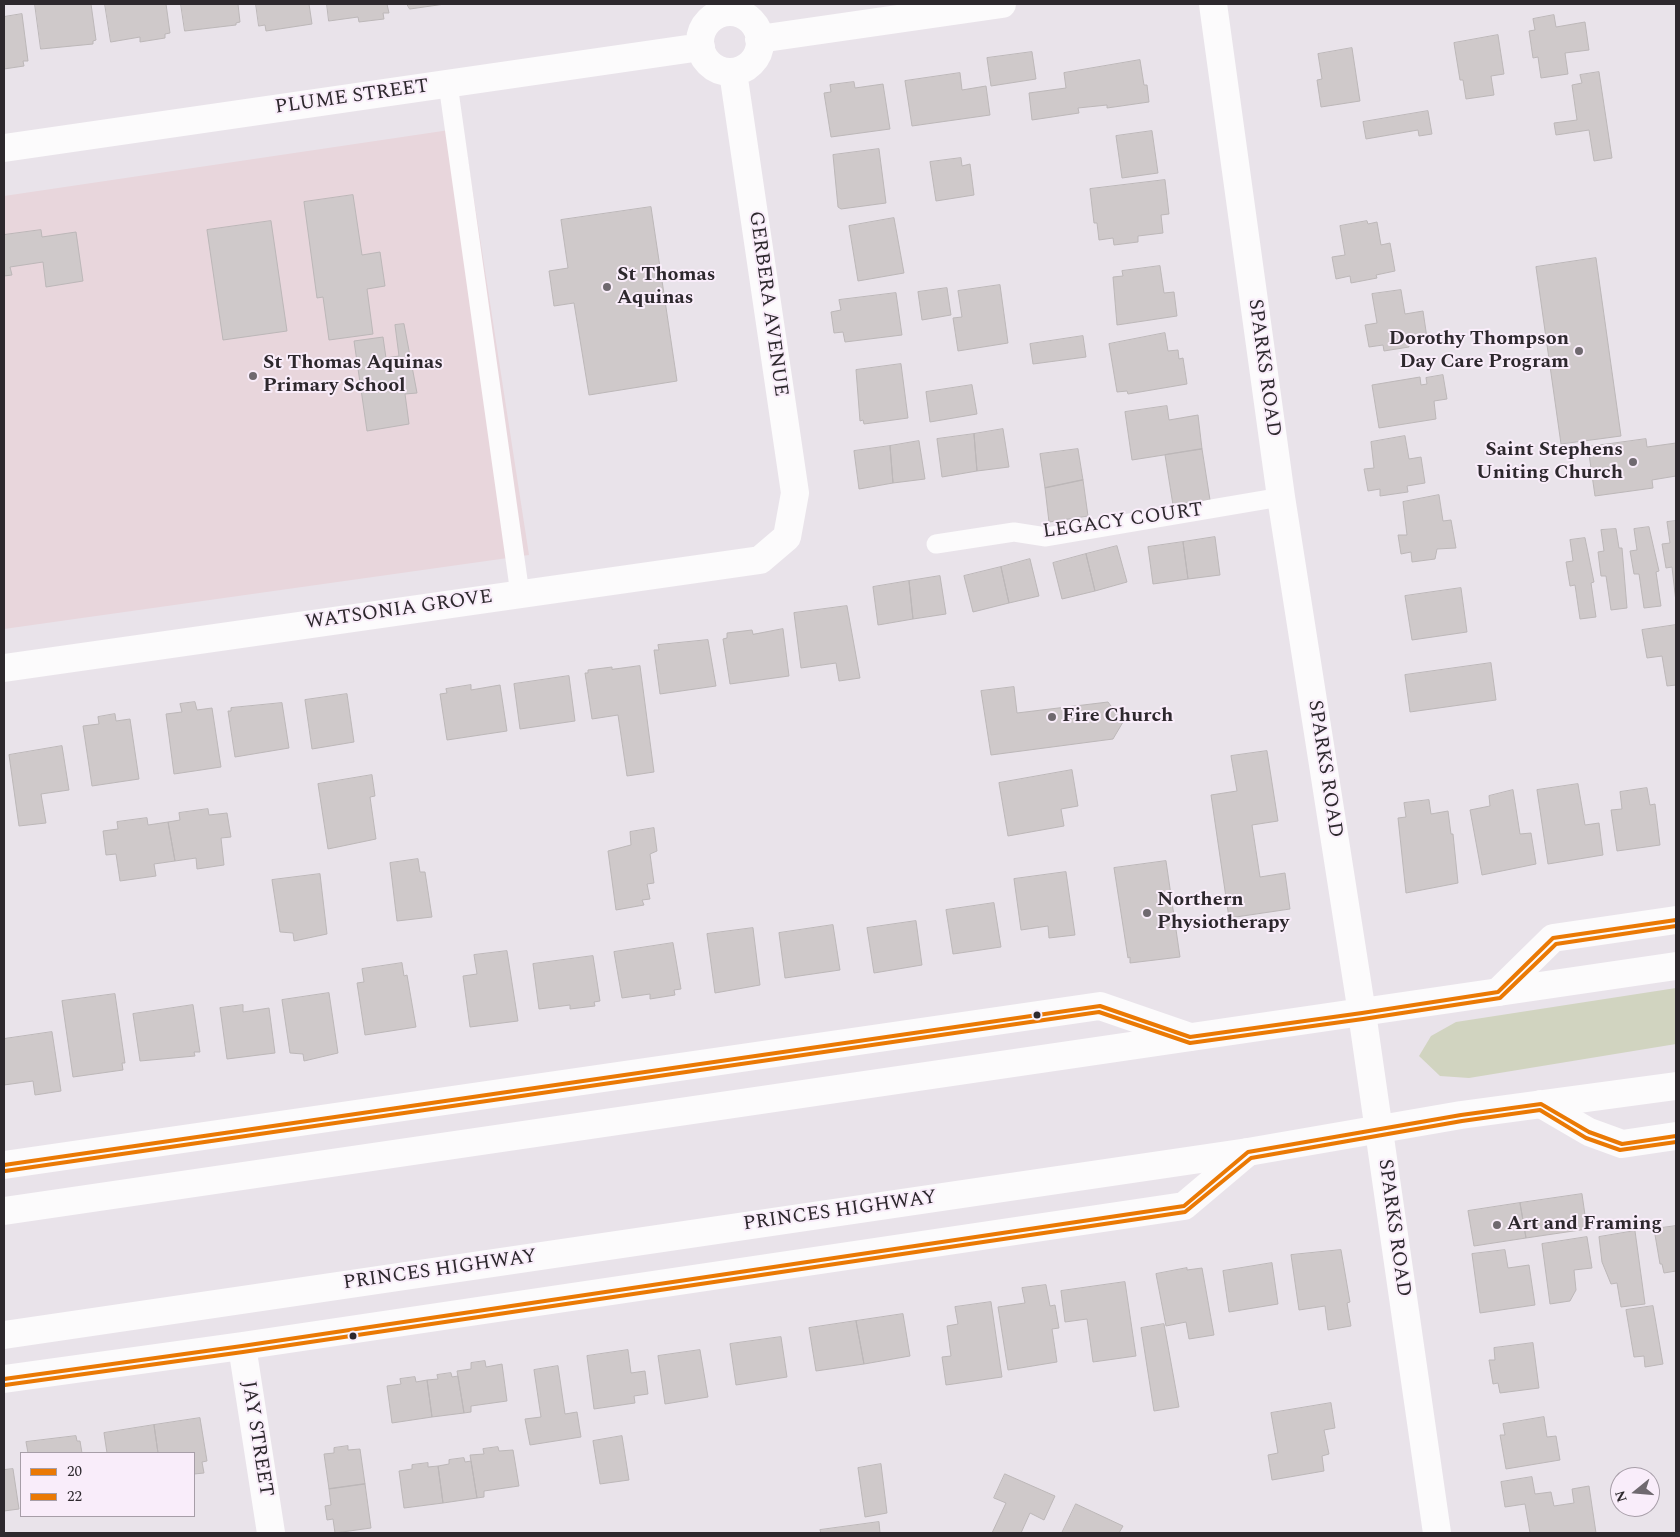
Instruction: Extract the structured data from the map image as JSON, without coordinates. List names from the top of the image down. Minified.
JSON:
{"streets":{"main road":["PLUME STREET","GERBERA AVENUE","SPARKS ROAD","WATSONIA GROVE","PRINCES HIGHWAY","JAY STREET"],"lane":["LEGACY COURT"]},"crossings":[["PLUME STREET","GERBERA AVENUE"],["GERBERA AVENUE","WATSONIA GROVE"],["SPARKS ROAD","LEGACY COURT"],["SPARKS ROAD","PRINCES HIGHWAY"]],"places":["St Thomas Aquinas","Dorothy Thompson Day Care Program","St Thomas Aquinas Primary School","Saint Stephens Uniting Church","Fire Church","Northern Physiotherapy","Art and Framing"],"lines":["transit line 20","transit line 22"],"legend":["20","22"],"north":"left"}
